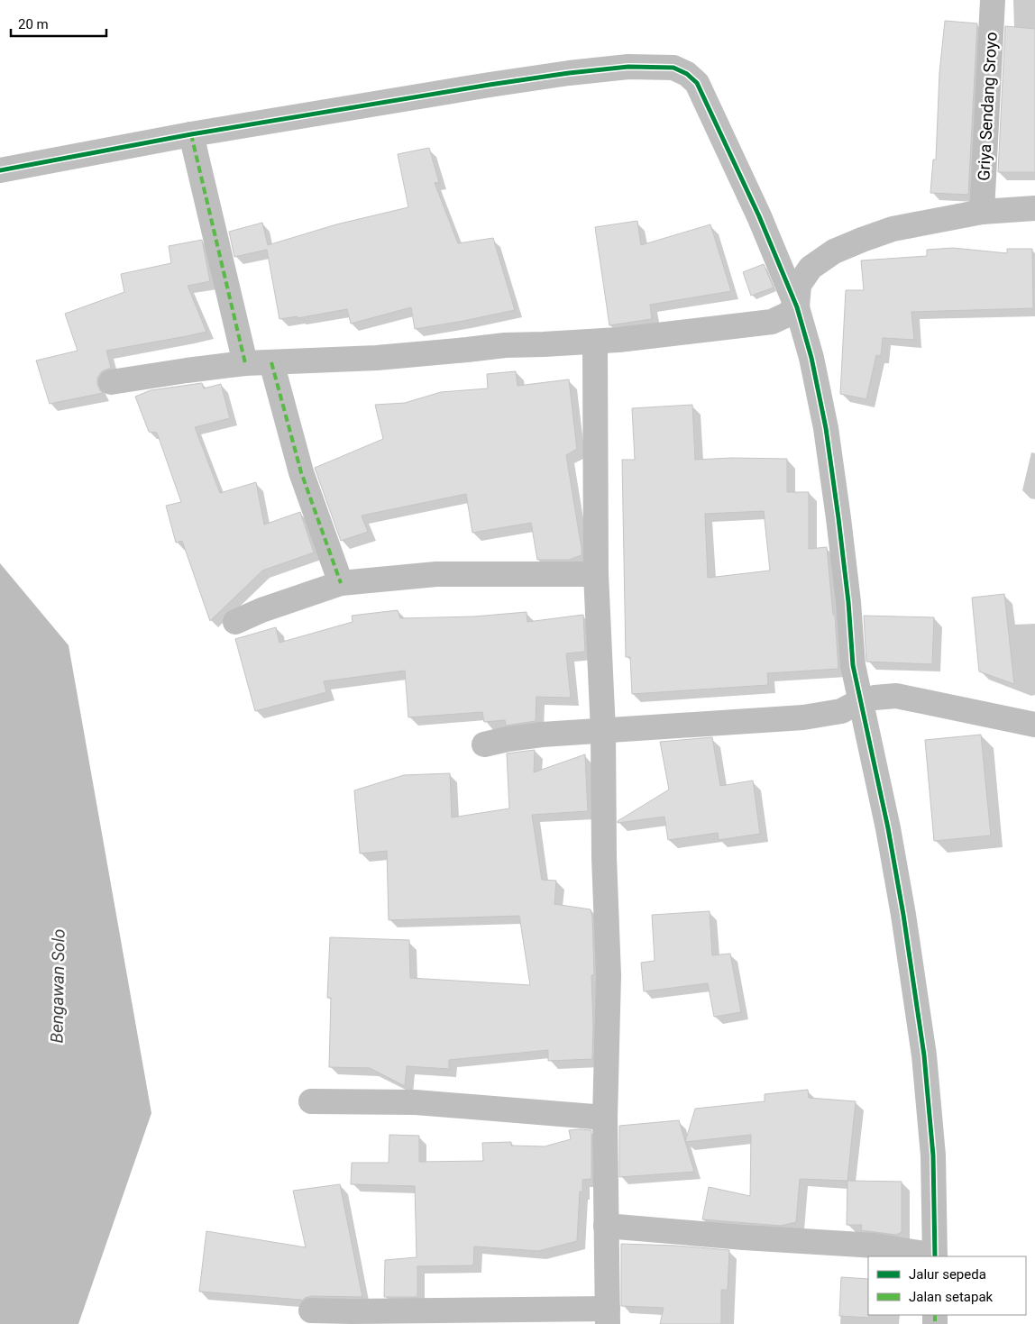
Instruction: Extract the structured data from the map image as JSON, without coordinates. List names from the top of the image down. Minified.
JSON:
{"streets":{"street":["Griya Sendang Sroyo"]},"water":["Bengawan Solo"],"legend":["Jalur sepeda","Jalan setapak"],"scale_bar":"20 m"}
